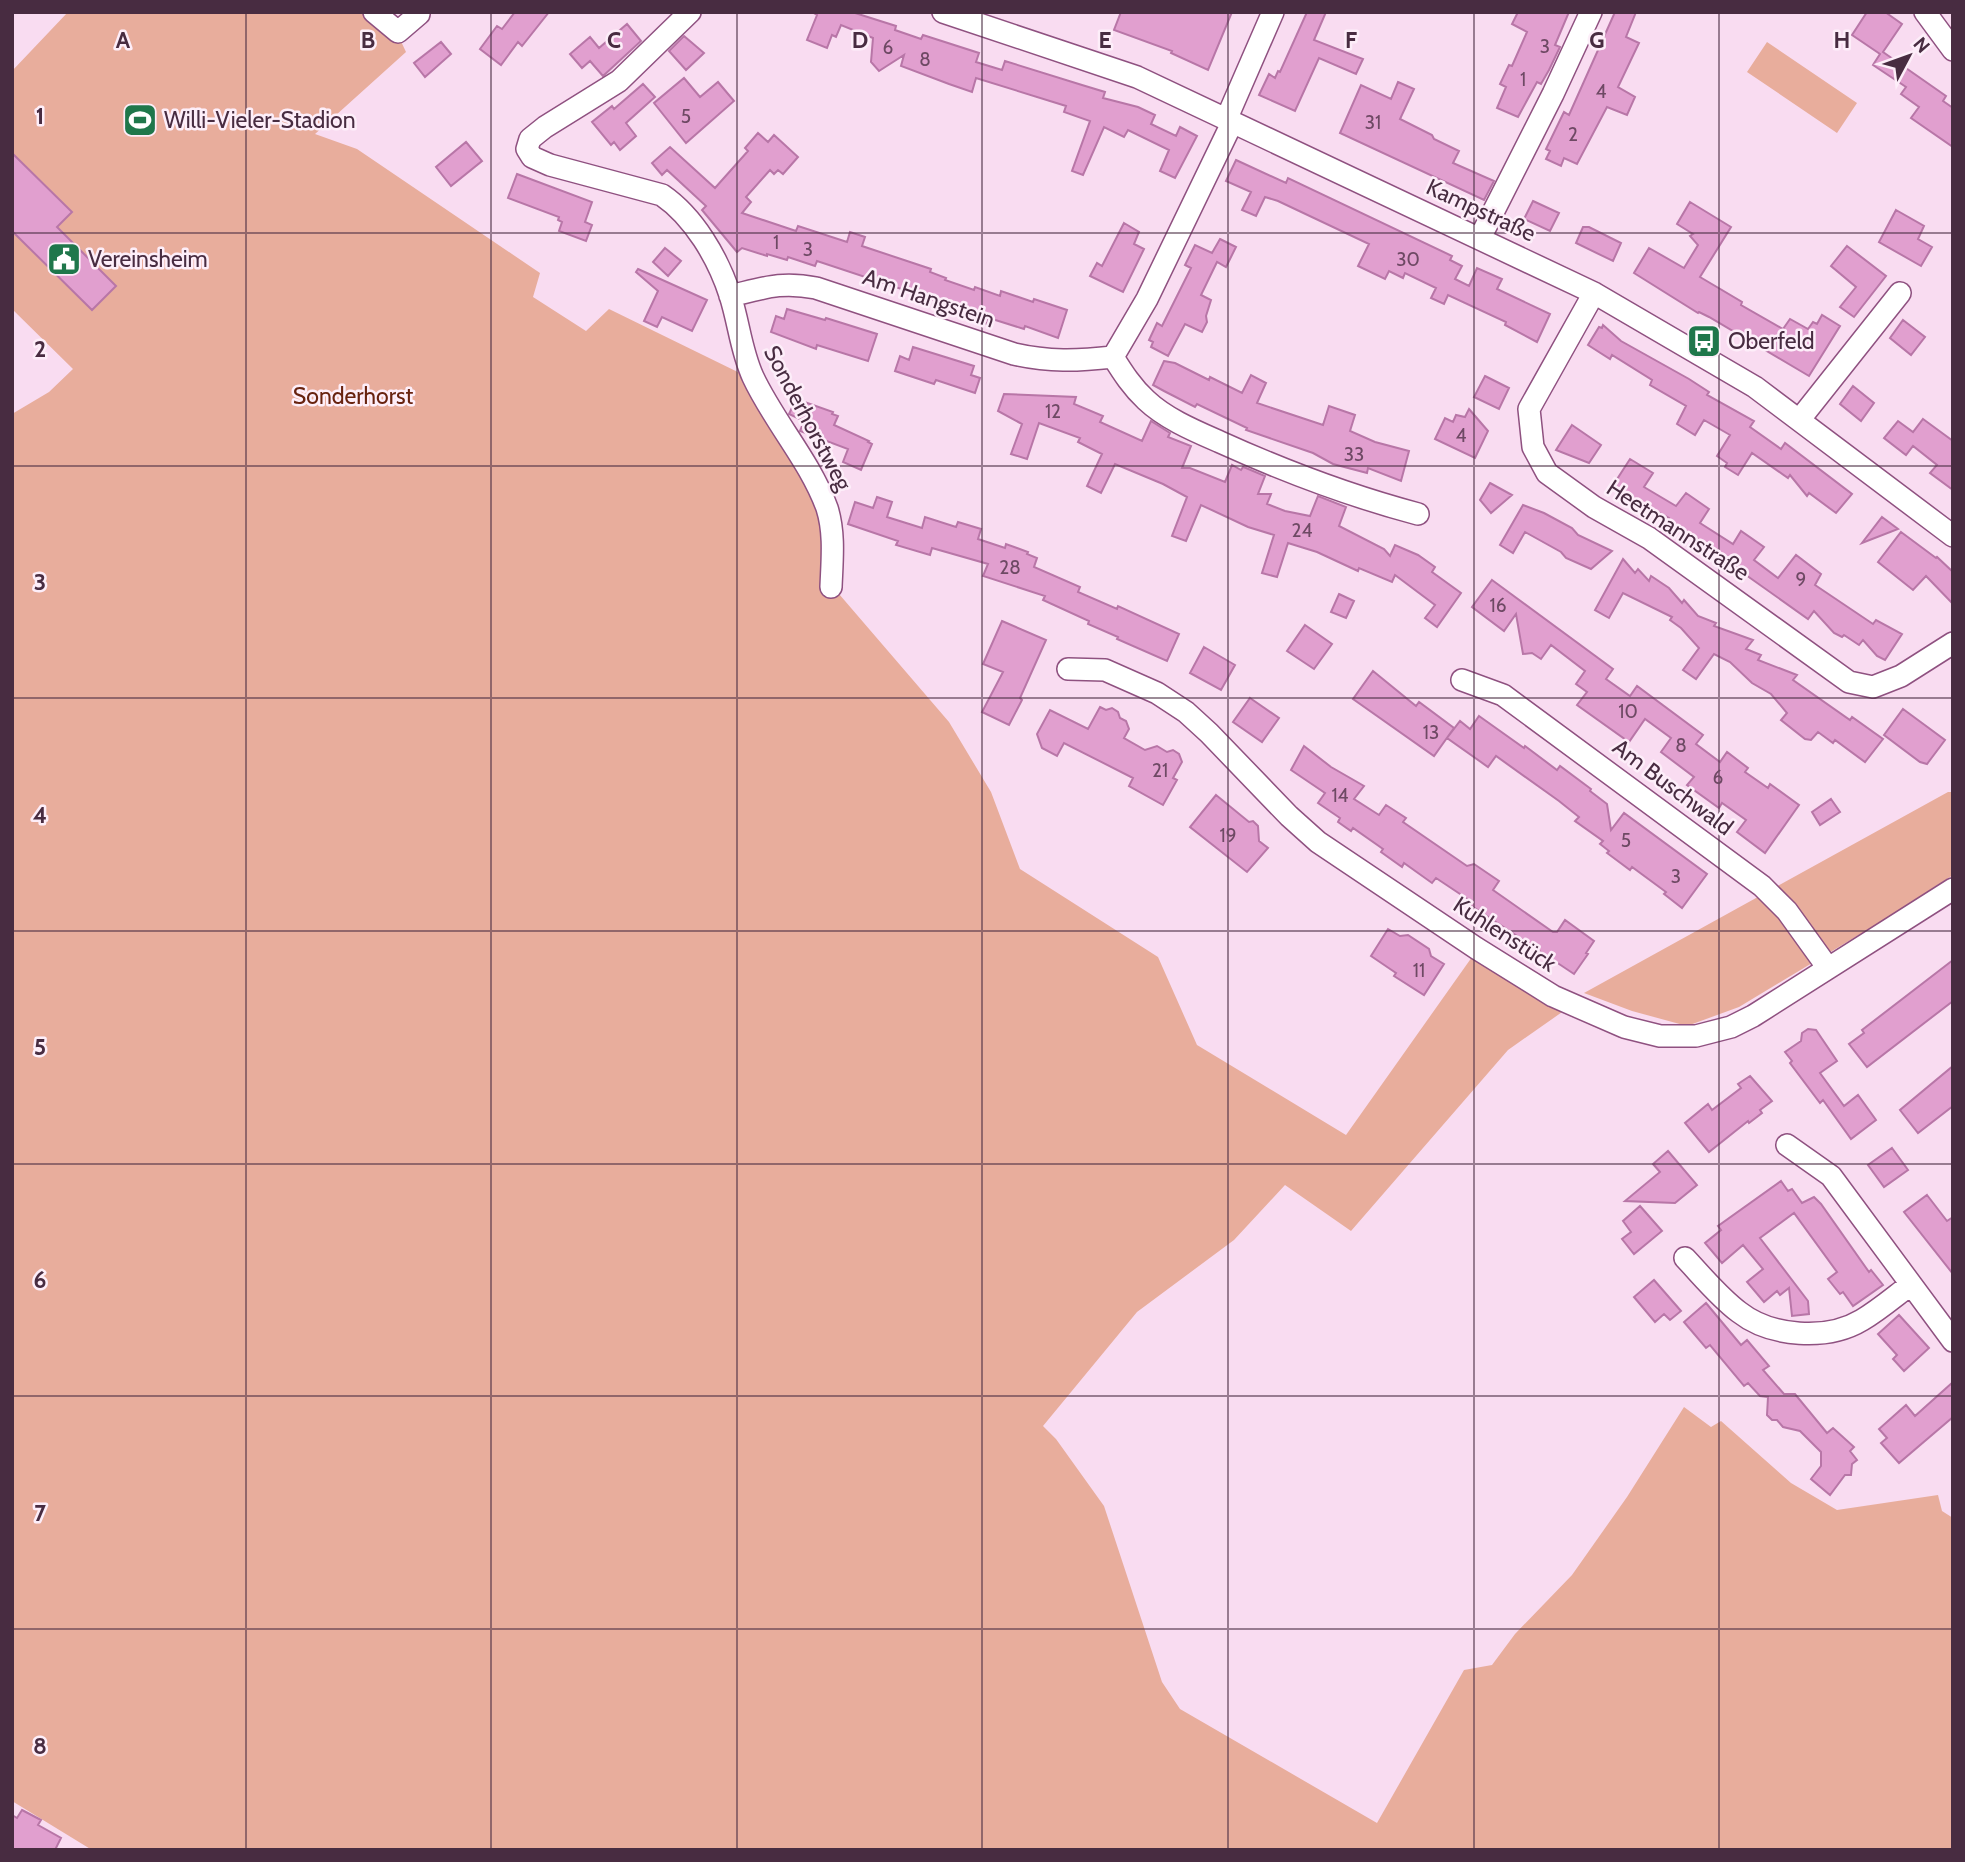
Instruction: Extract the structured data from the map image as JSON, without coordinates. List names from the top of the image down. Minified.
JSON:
{"streets":{"street":["Kampstraße","Am Hangstein","Sonderhorstweg","Heetmannstraße","Am Buschwald","Kuhlenstück"]},"crossings":[["Kampstraße","Heetmannstraße"],["Am Hangstein","Sonderhorstweg"],["Am Buschwald","Kuhlenstück"]],"parks":["Sonderhorst"],"places":{"sports":["Willi-Vieler-Stadion"],"public building":["Vereinsheim"],"bus stop":["Oberfeld"]},"house_numbers":["3","6","8","1","4","5","31","2","1","3","30","12","4","33","24","28","9","16","10","13","8","21","6","14","19","5","3","11"],"north":"top right","grid":{"columns":["A","B","C","D","E","F","G","H"],"rows":["1","2","3","4","5","6","7","8"]}}
